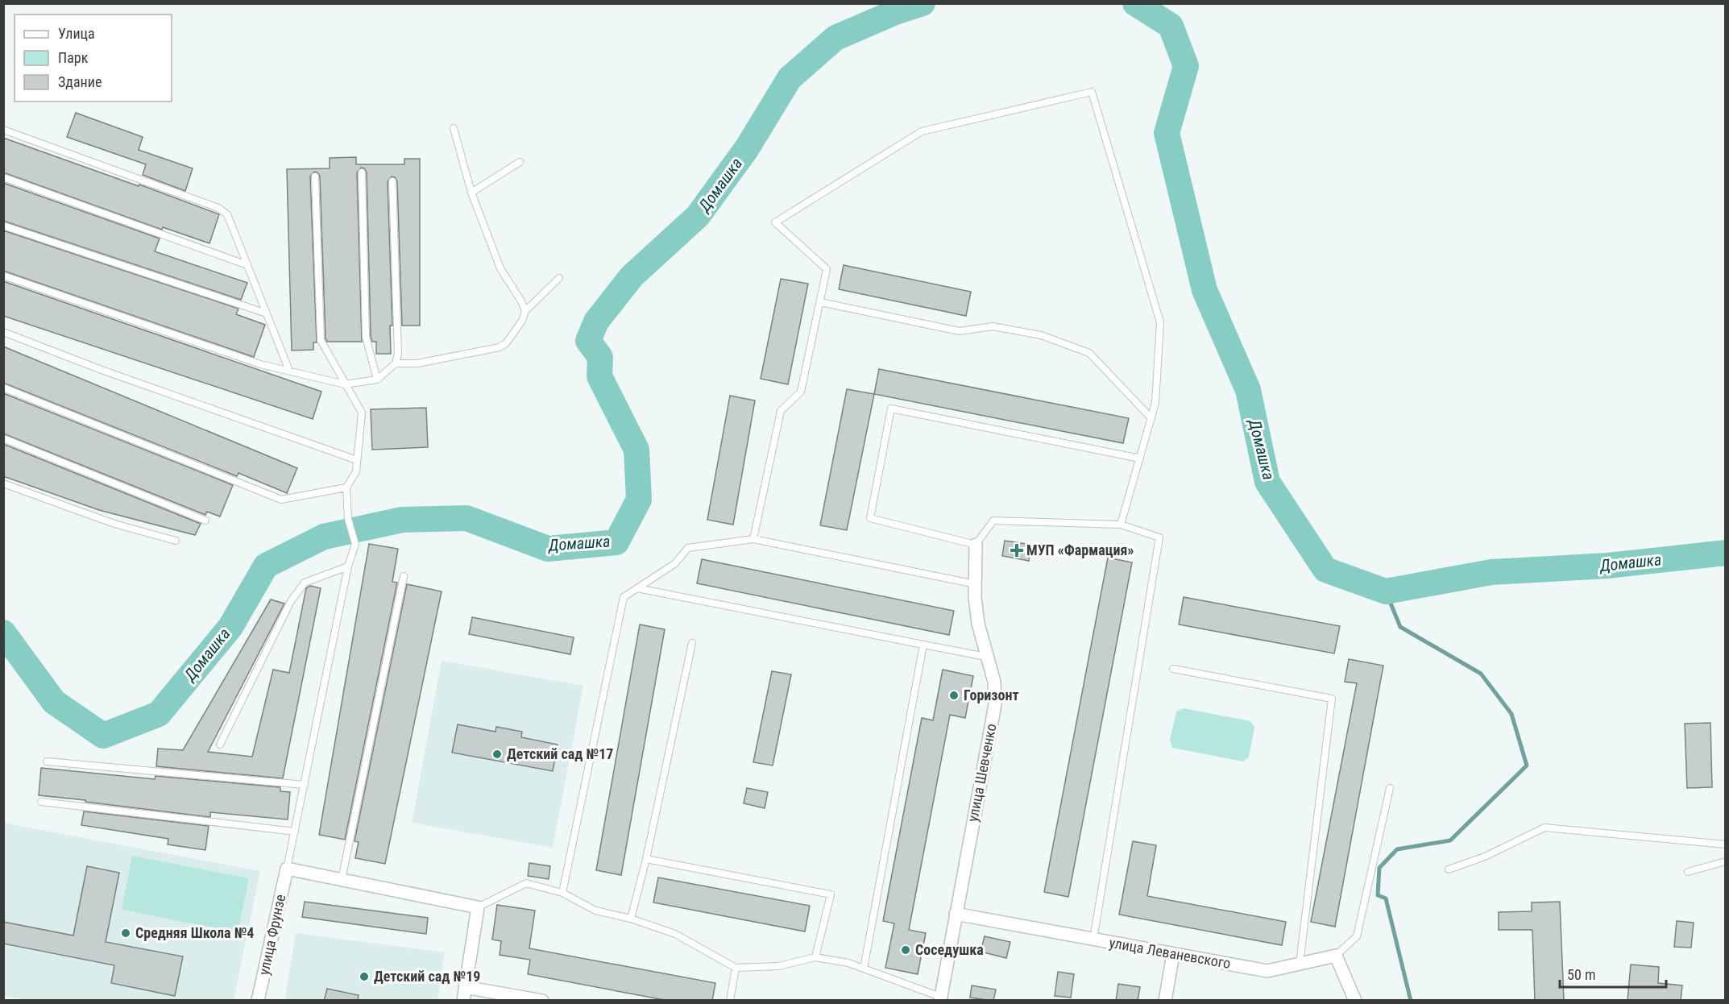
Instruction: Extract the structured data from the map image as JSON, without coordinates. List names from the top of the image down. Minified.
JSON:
{"streets":{"street":["улица Шевченко","улица Фрунзе","улица Леваневского"]},"crossings":[["улица Шевченко","улица Леваневского"]],"water":["Домашка"],"places":{"health":["МУП «Фармация»"],"other":["Горизонт","Детский сад №17","Средняя Школа №4","Соседушка","Детский сад №19"]},"legend":["Улица","Парк","Здание"],"scale_bar":"50 m"}
